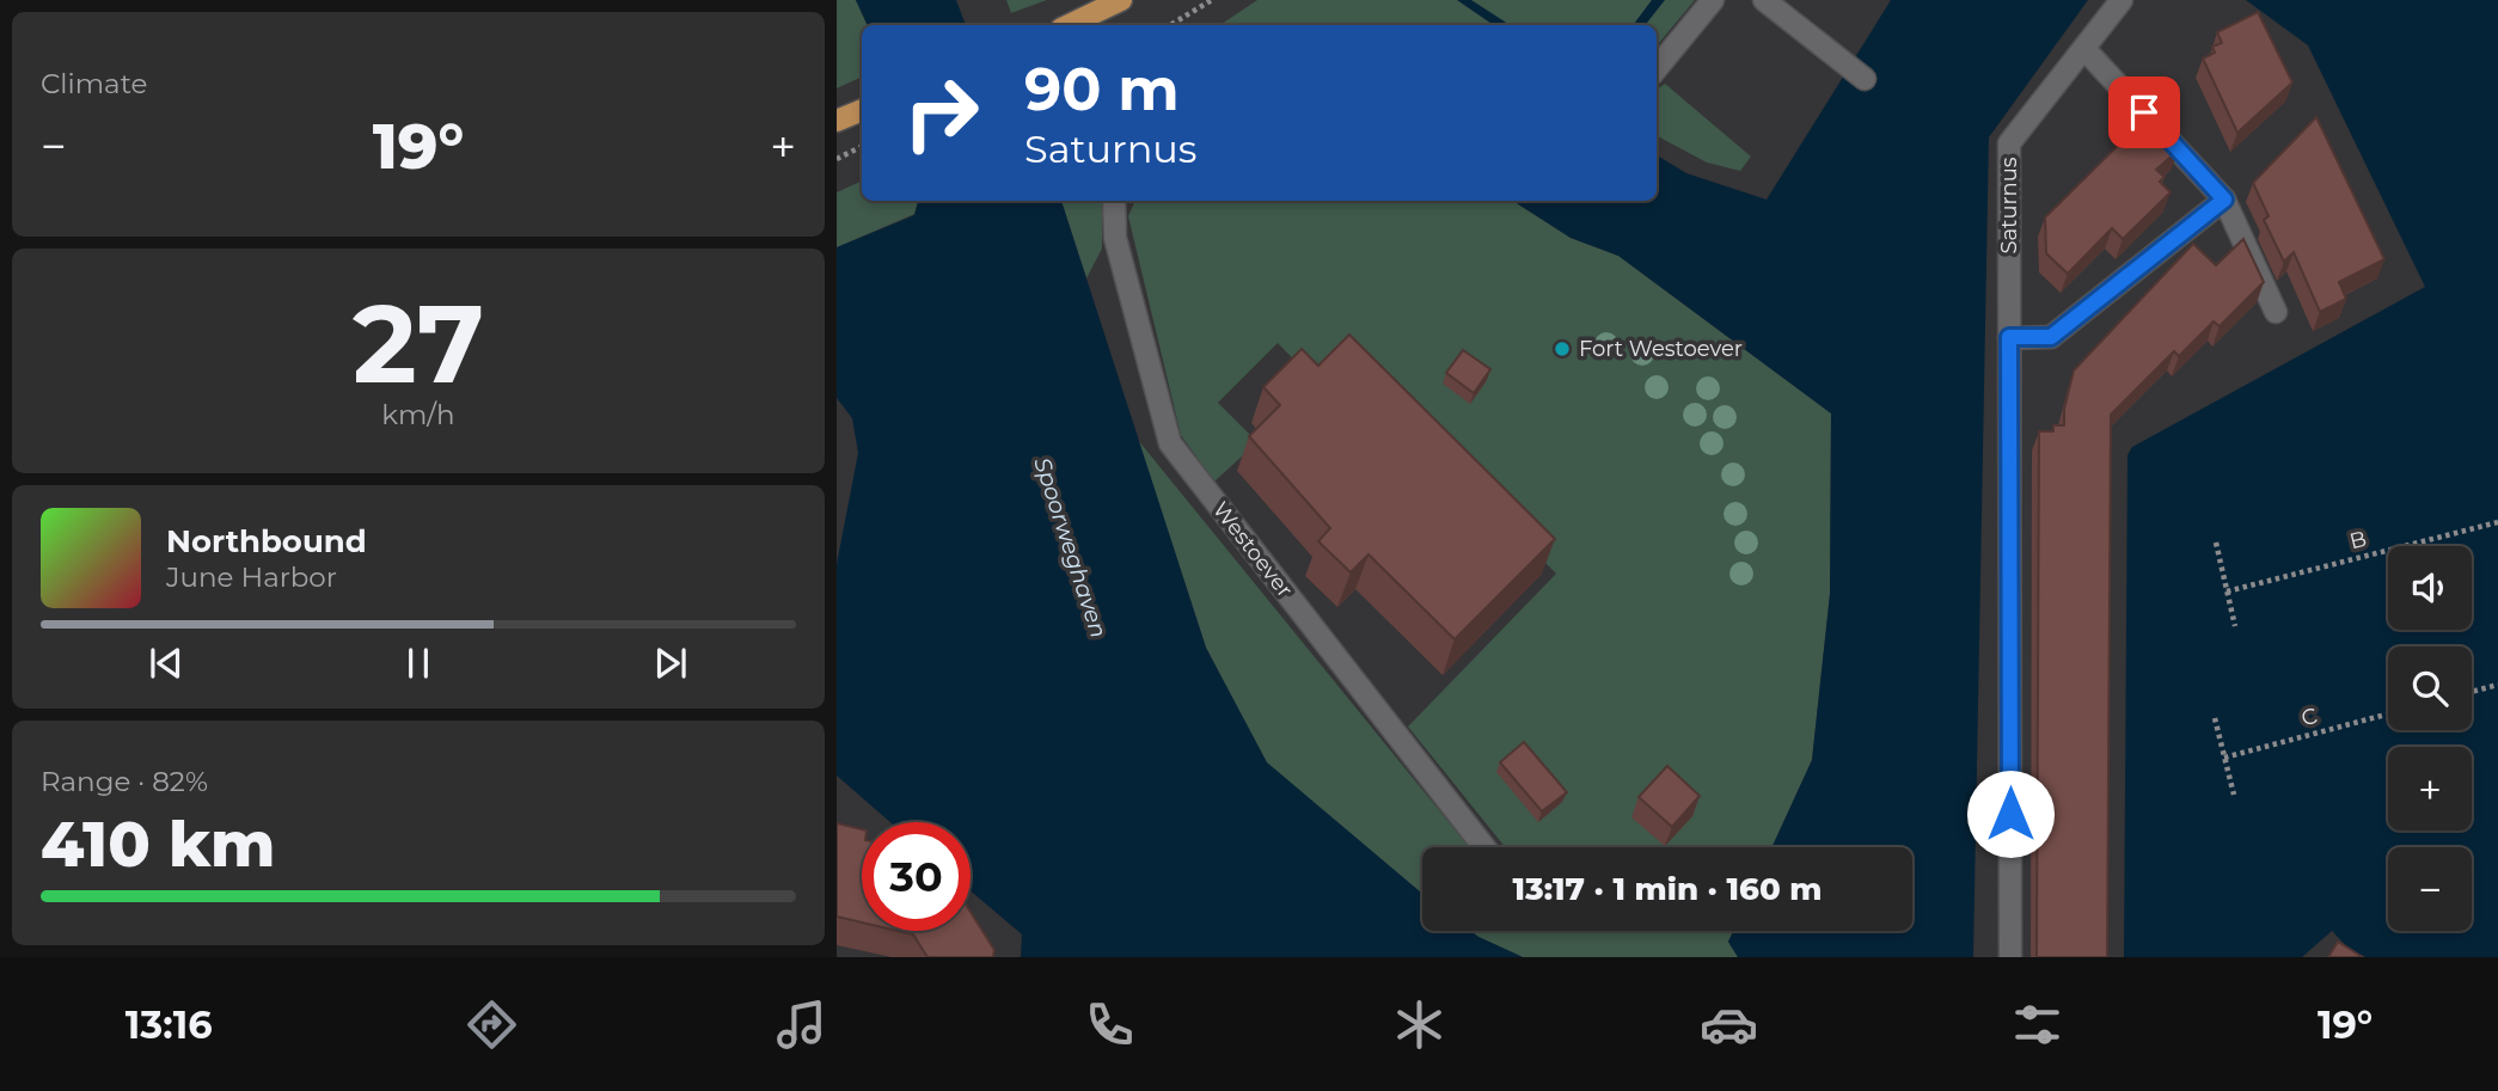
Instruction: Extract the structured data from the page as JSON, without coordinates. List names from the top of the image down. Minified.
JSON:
{"streets":{"street":["Saturnus","Westoever"],"path":["B","C"]},"water":["Spoorweghaven"],"places":["Fort Westoever"],"page":{"tile":["Climate",["27","km/h"],["Range · 82%","410 km"]],"turn":["90 m","Saturnus"],"heat":["−","19°","+"],"song":["Northbound","June Harbor"],"map_buttons":["+","−"],"limit":"30","trip":"13:17 · 1 min · 160 m","tabs":["13:16","19°"]}}
